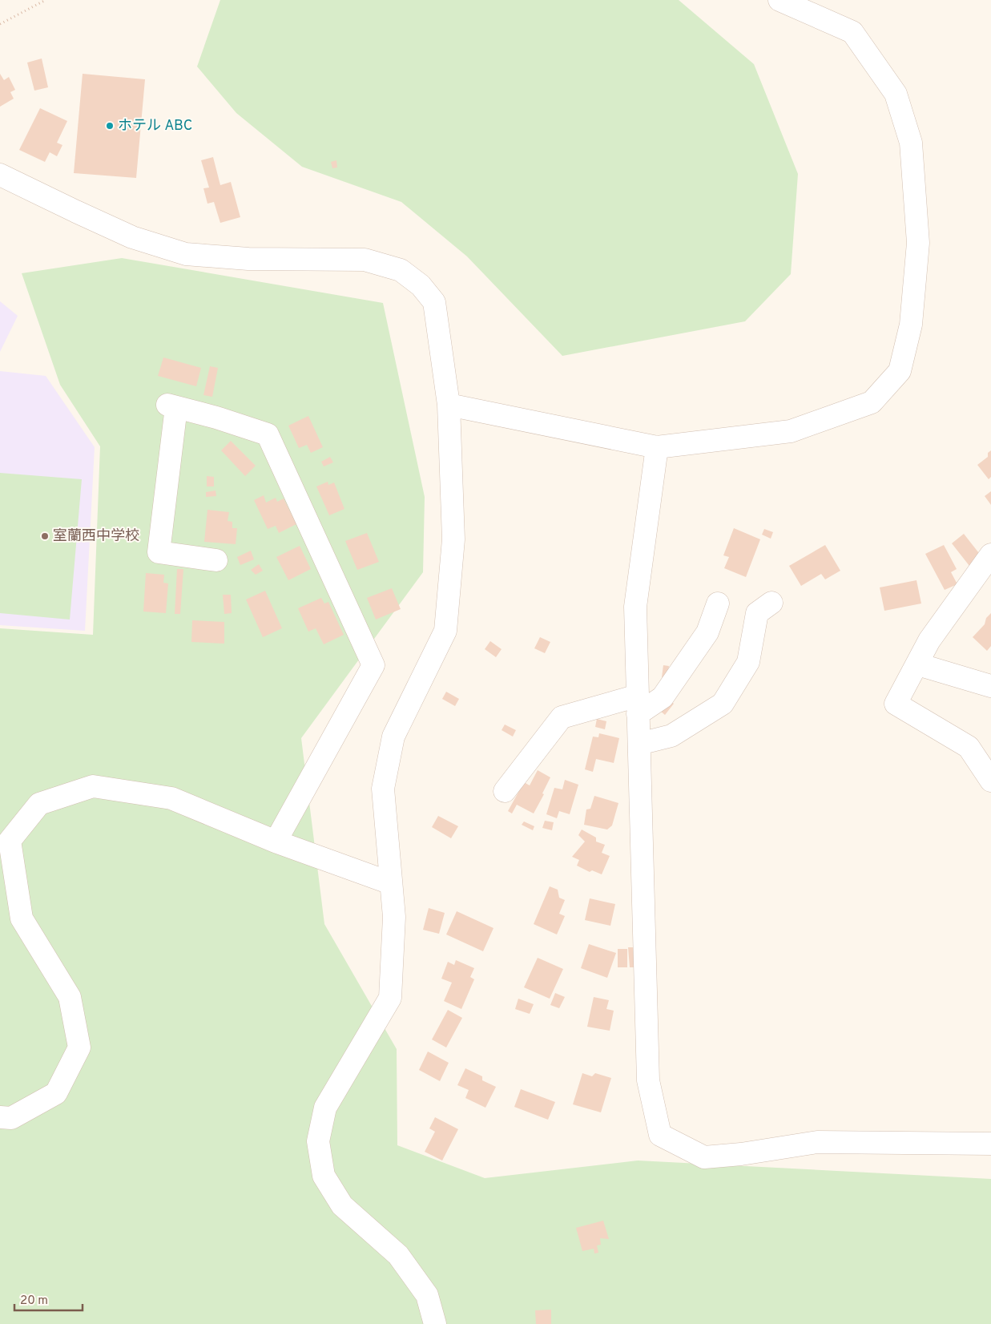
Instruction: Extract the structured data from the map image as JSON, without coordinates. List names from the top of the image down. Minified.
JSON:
{"places":["ホテル ABC","室蘭西中学校"],"scale_bar":"20 m"}
